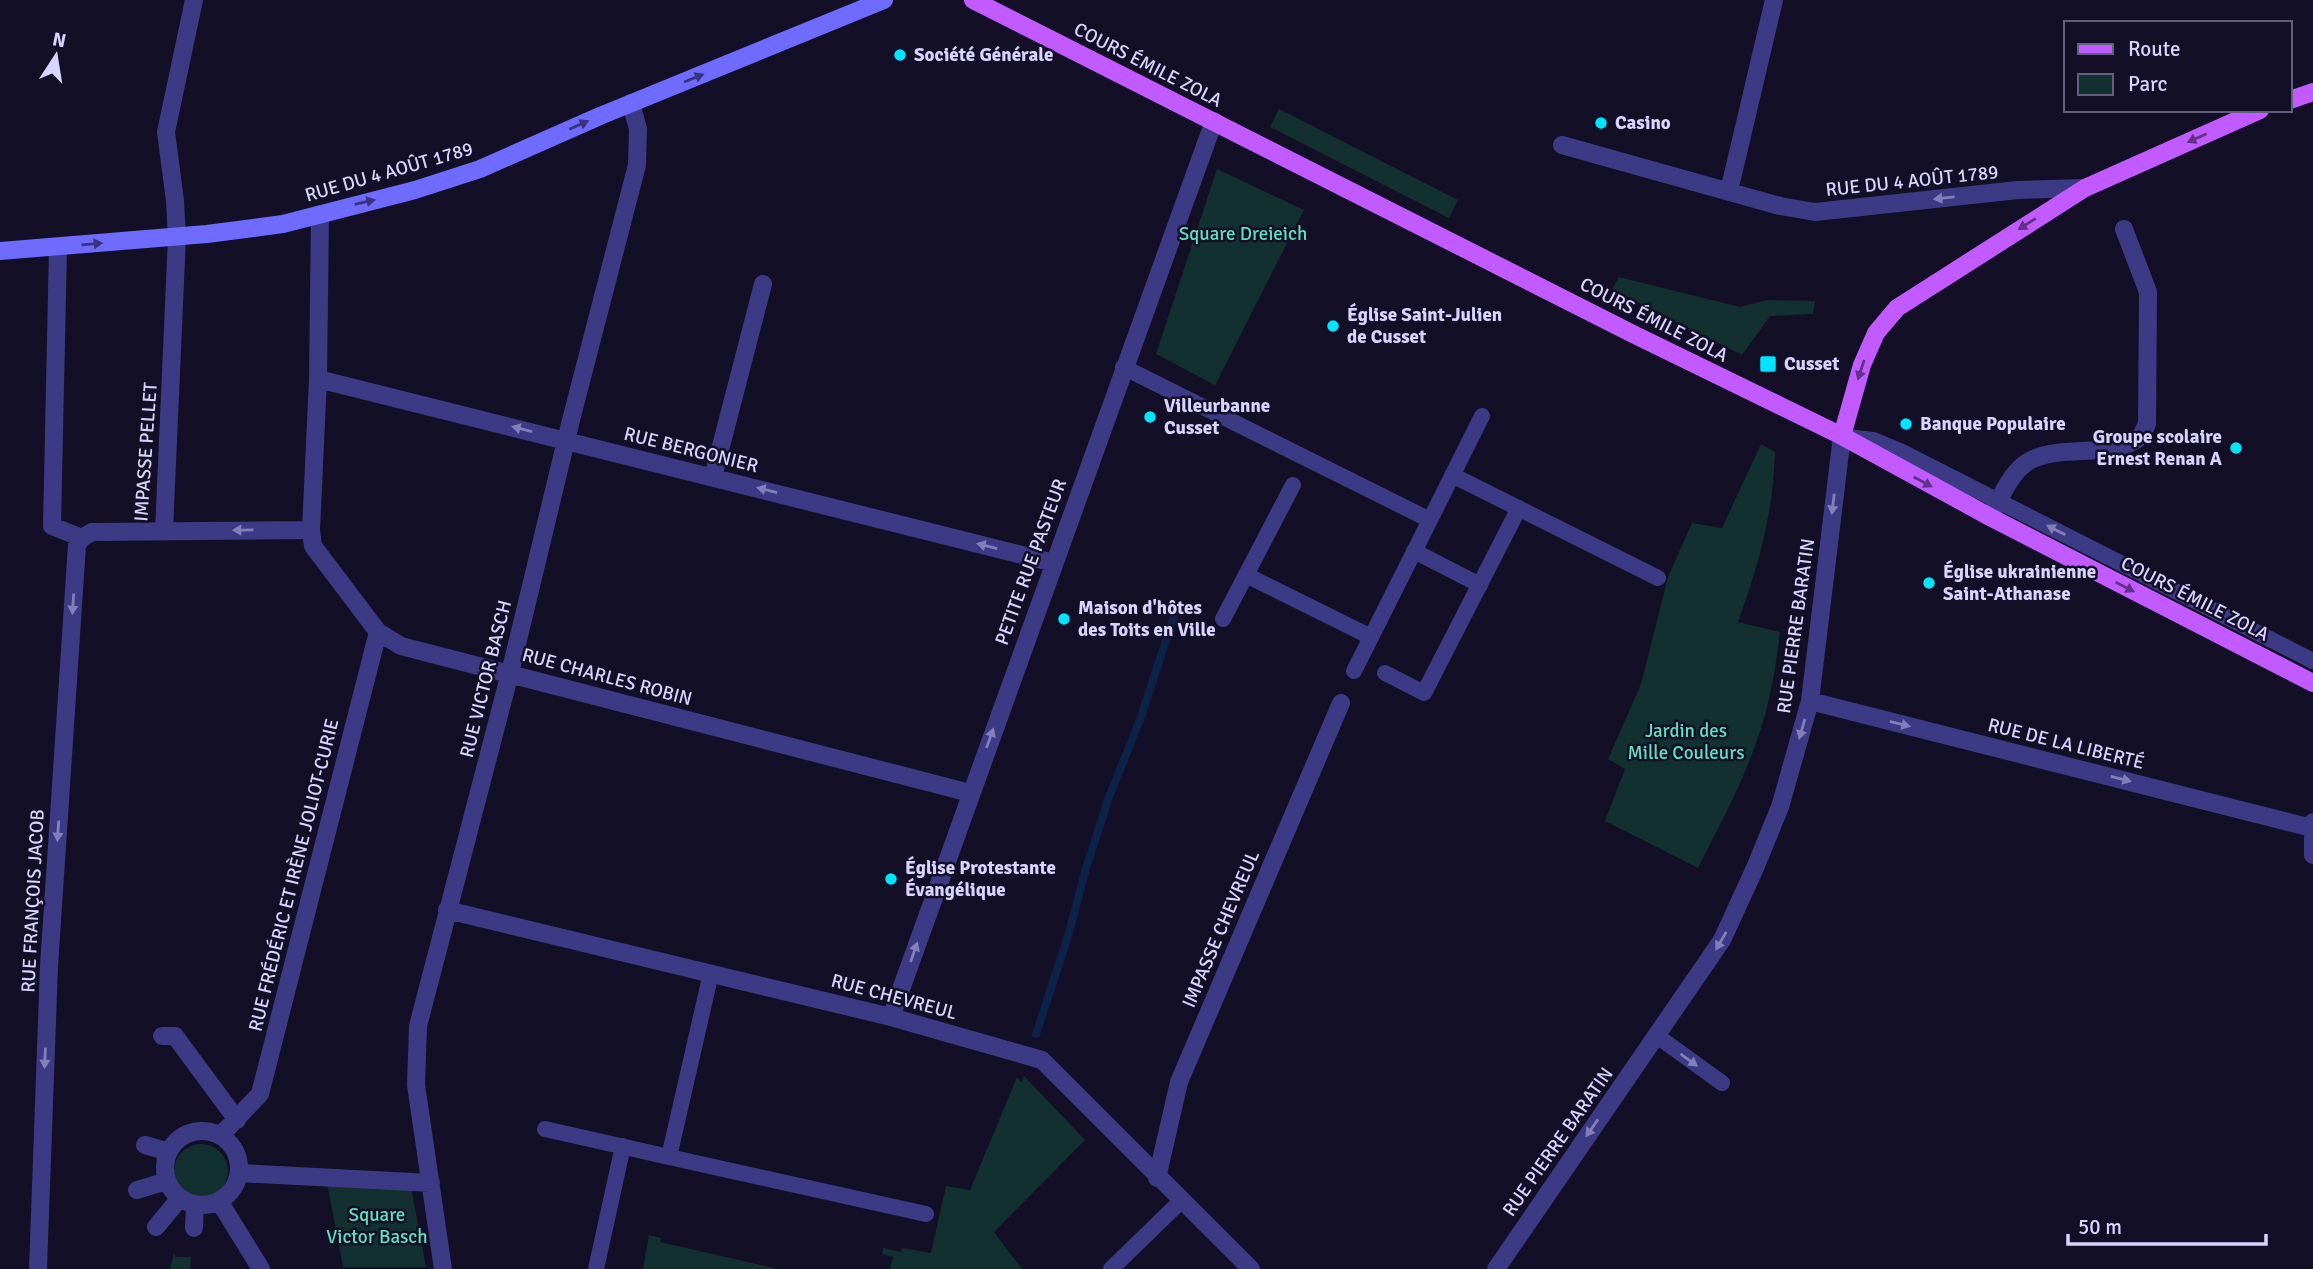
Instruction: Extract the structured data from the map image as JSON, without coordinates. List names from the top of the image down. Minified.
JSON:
{"streets":{"main road":["COURS ÉMILE ZOLA","RUE DU 4 AOÛT 1789","RUE PIERRE BARATIN"],"street":["RUE BERGONIER","IMPASSE PELLET","PETITE RUE PASTEUR","RUE CHARLES ROBIN","RUE VICTOR BASCH","RUE DE LA LIBERTÉ","RUE FRÉDÉRIC ET IRÈNE JOLIOT-CURIE","RUE FRANÇOIS JACOB","IMPASSE CHEVREUL","RUE CHEVREUL"]},"crossings":[["COURS ÉMILE ZOLA","PETITE RUE PASTEUR"],["COURS ÉMILE ZOLA","RUE PIERRE BARATIN"],["RUE DU 4 AOÛT 1789","IMPASSE PELLET"],["RUE DU 4 AOÛT 1789","RUE PIERRE BARATIN"],["RUE DU 4 AOÛT 1789","RUE CHARLES ROBIN"],["RUE DU 4 AOÛT 1789","RUE VICTOR BASCH"],["RUE BERGONIER","PETITE RUE PASTEUR"],["RUE BERGONIER","RUE CHARLES ROBIN"],["RUE BERGONIER","RUE VICTOR BASCH"],["IMPASSE PELLET","RUE FRANÇOIS JACOB"],["PETITE RUE PASTEUR","RUE CHARLES ROBIN"],["PETITE RUE PASTEUR","RUE CHEVREUL"],["RUE PIERRE BARATIN","RUE DE LA LIBERTÉ"],["RUE CHARLES ROBIN","RUE VICTOR BASCH"],["RUE CHARLES ROBIN","RUE FRÉDÉRIC ET IRÈNE JOLIOT-CURIE"],["RUE VICTOR BASCH","RUE CHEVREUL"],["IMPASSE CHEVREUL","RUE CHEVREUL"]],"one_way":["COURS ÉMILE ZOLA","RUE BERGONIER","PETITE RUE PASTEUR","RUE PIERRE BARATIN","RUE DE LA LIBERTÉ","RUE FRANÇOIS JACOB"],"parks":["Square Dreieich","Jardin des Mille Couleurs","Square Victor Basch"],"places":{"other":["Société Générale","Casino","Église Saint-Julien de Cusset","Villeurbanne Cusset","Banque Populaire","Groupe scolaire Ernest Renan A","Église ukrainienne Saint-Athanase","Maison d'hôtes des Toits en Ville","Église Protestante Évangélique"],"transit":["Cusset"]},"legend":["Route","Parc"],"scale_bar":"50 m","north":"top"}
